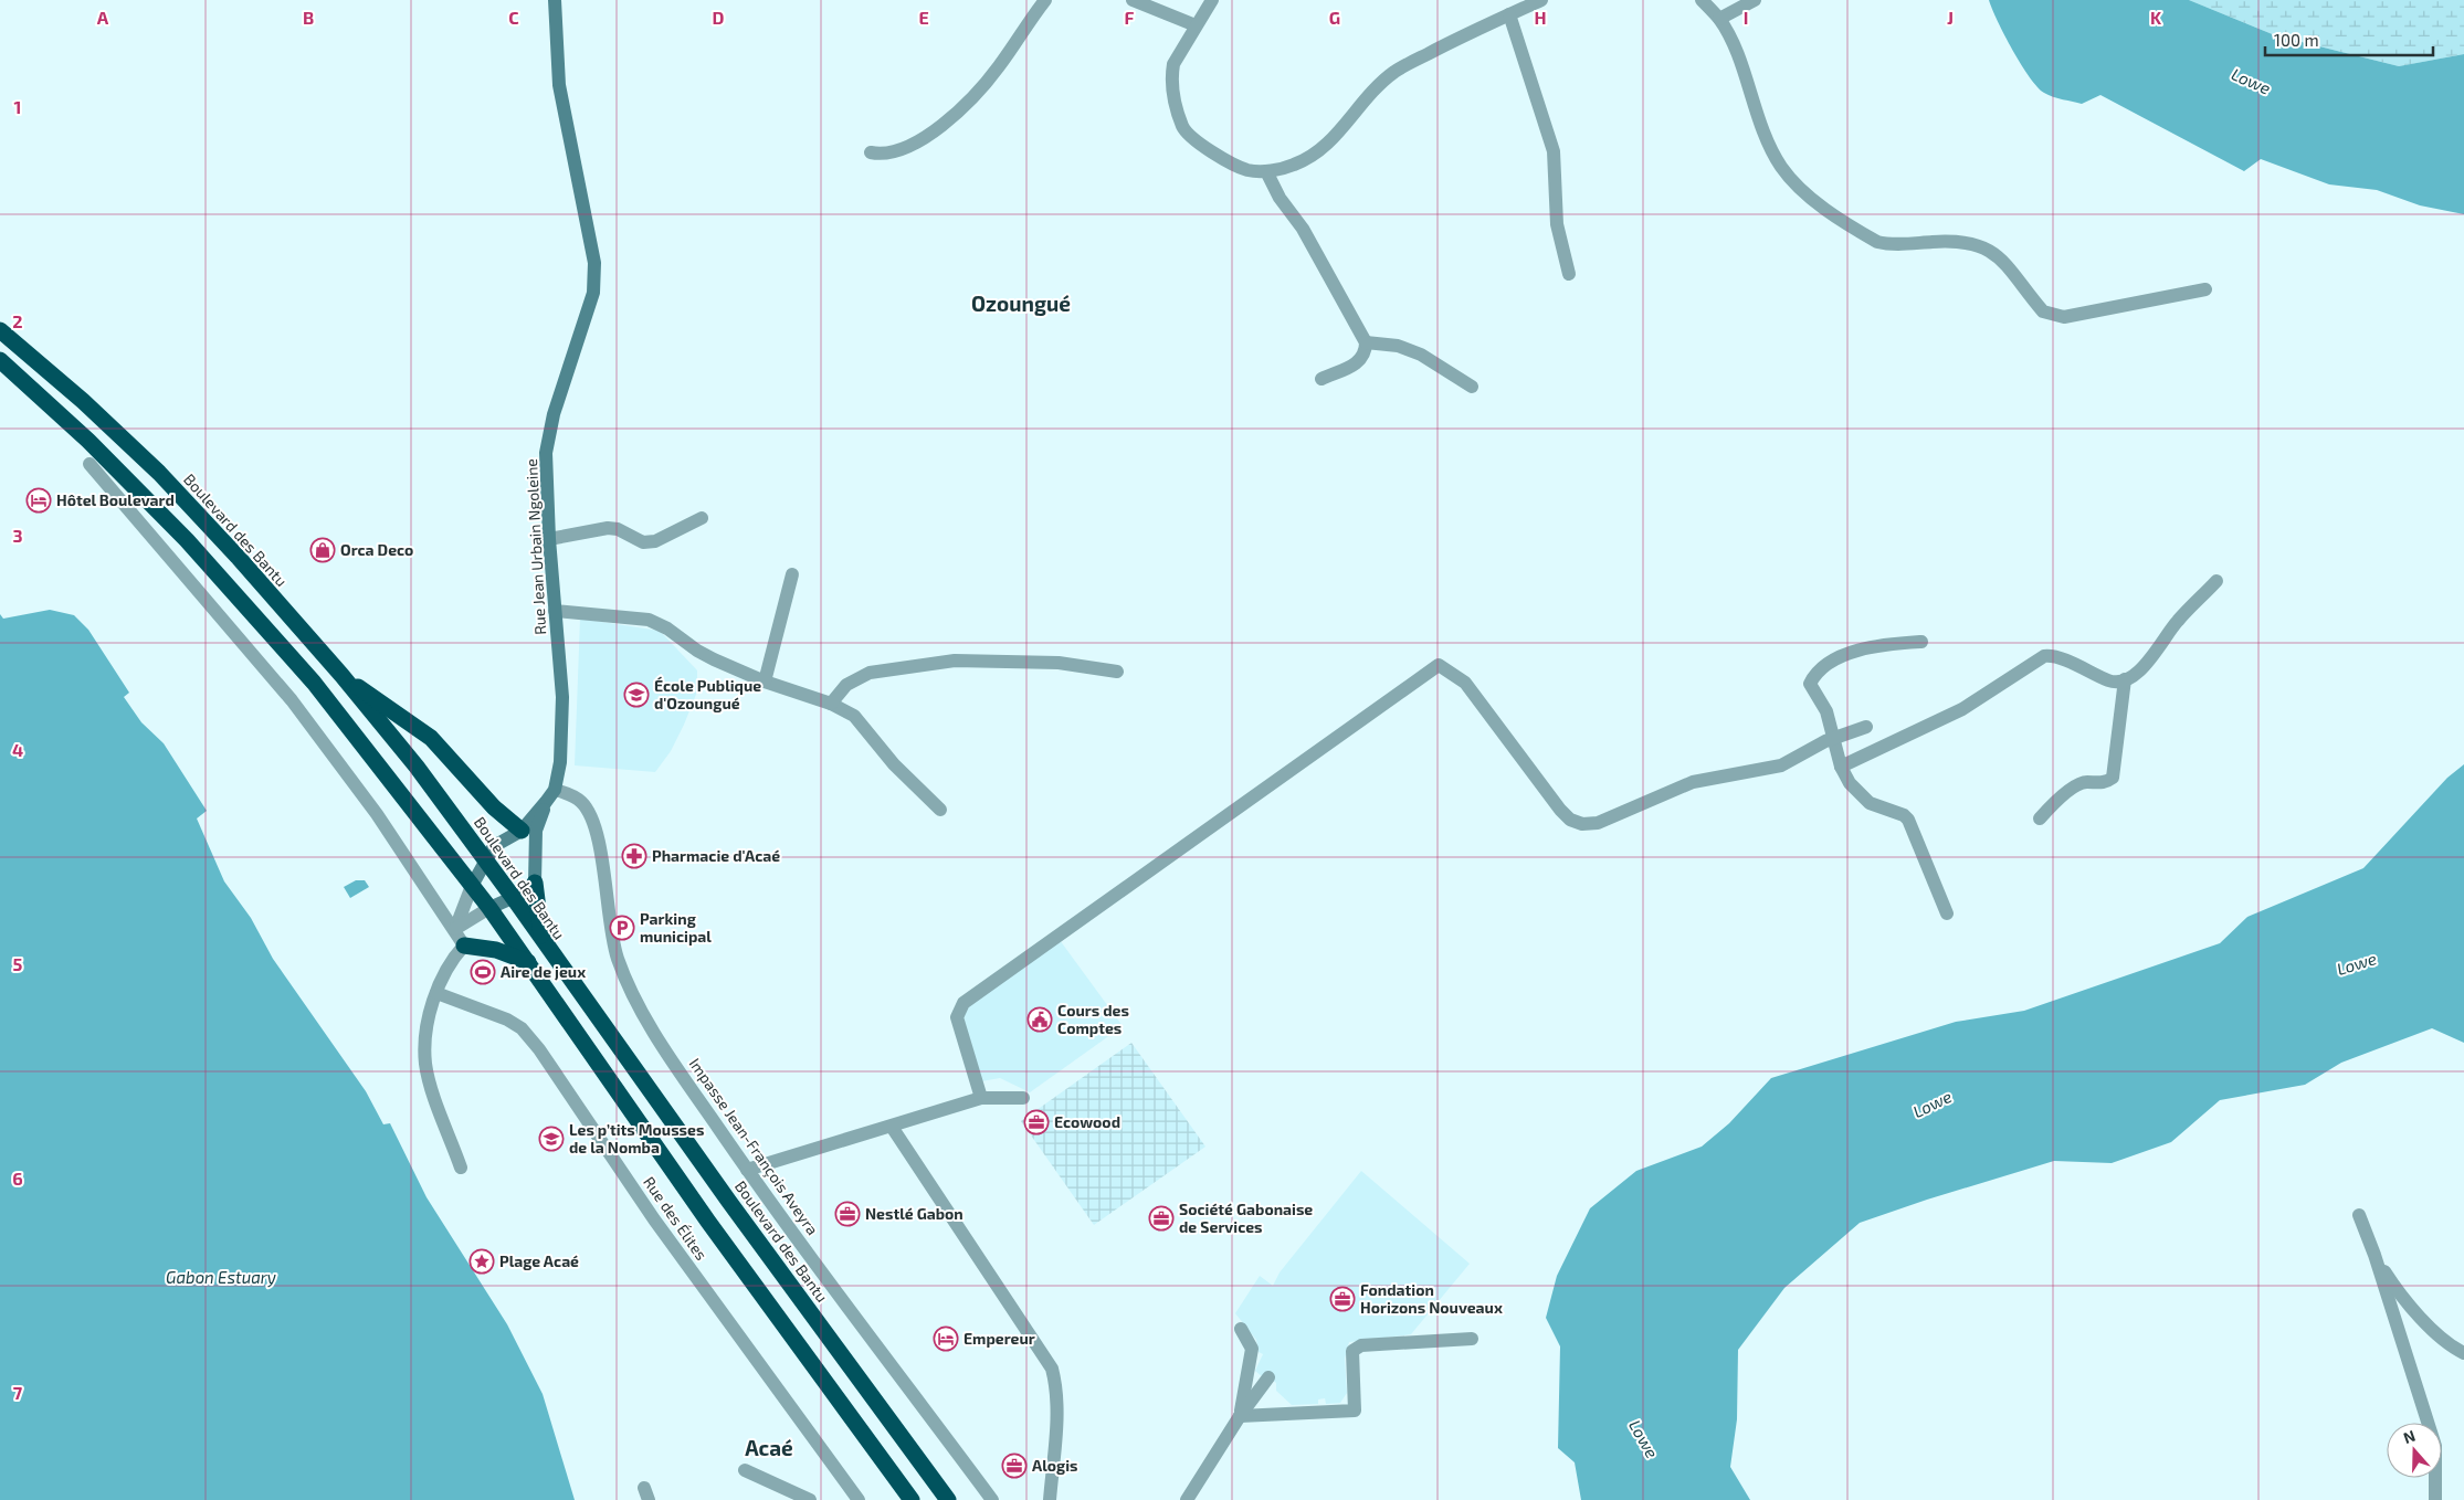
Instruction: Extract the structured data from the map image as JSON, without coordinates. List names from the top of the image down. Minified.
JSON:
{"streets":{"highway":["Boulevard des Bantu"],"street":["Rue Jean Urbain Ngoleine","Impasse Jean-François Aveyra","Rue des Élites"]},"crossings":[["Rue Jean Urbain Ngoleine","Impasse Jean-François Aveyra"]],"districts":["Ozoungué","Acaé"],"water":["Lowe","Gabon Estuary"],"places":{"hotel":["Hôtel Boulevard","Empereur"],"shop":["Orca Deco"],"school or university":["École Publique d'Ozoungué","Les p’tits Mousses de la Nomba"],"pharmacy":["Pharmacie d'Acaé"],"parking":["Parking municipal"],"sports":["Aire de jeux"],"public building":["Cours des Comptes"],"office":["Ecowood","Nestlé Gabon","Société Gabonaise de Services","Fondation Horizons Nouveaux","Alogis"],"place":["Plage Acaé"]},"scale_bar":"100 m","north":"top","grid":{"columns":["A","B","C","D","E","F","G","H","I","J","K"],"rows":["1","2","3","4","5","6","7"]}}
